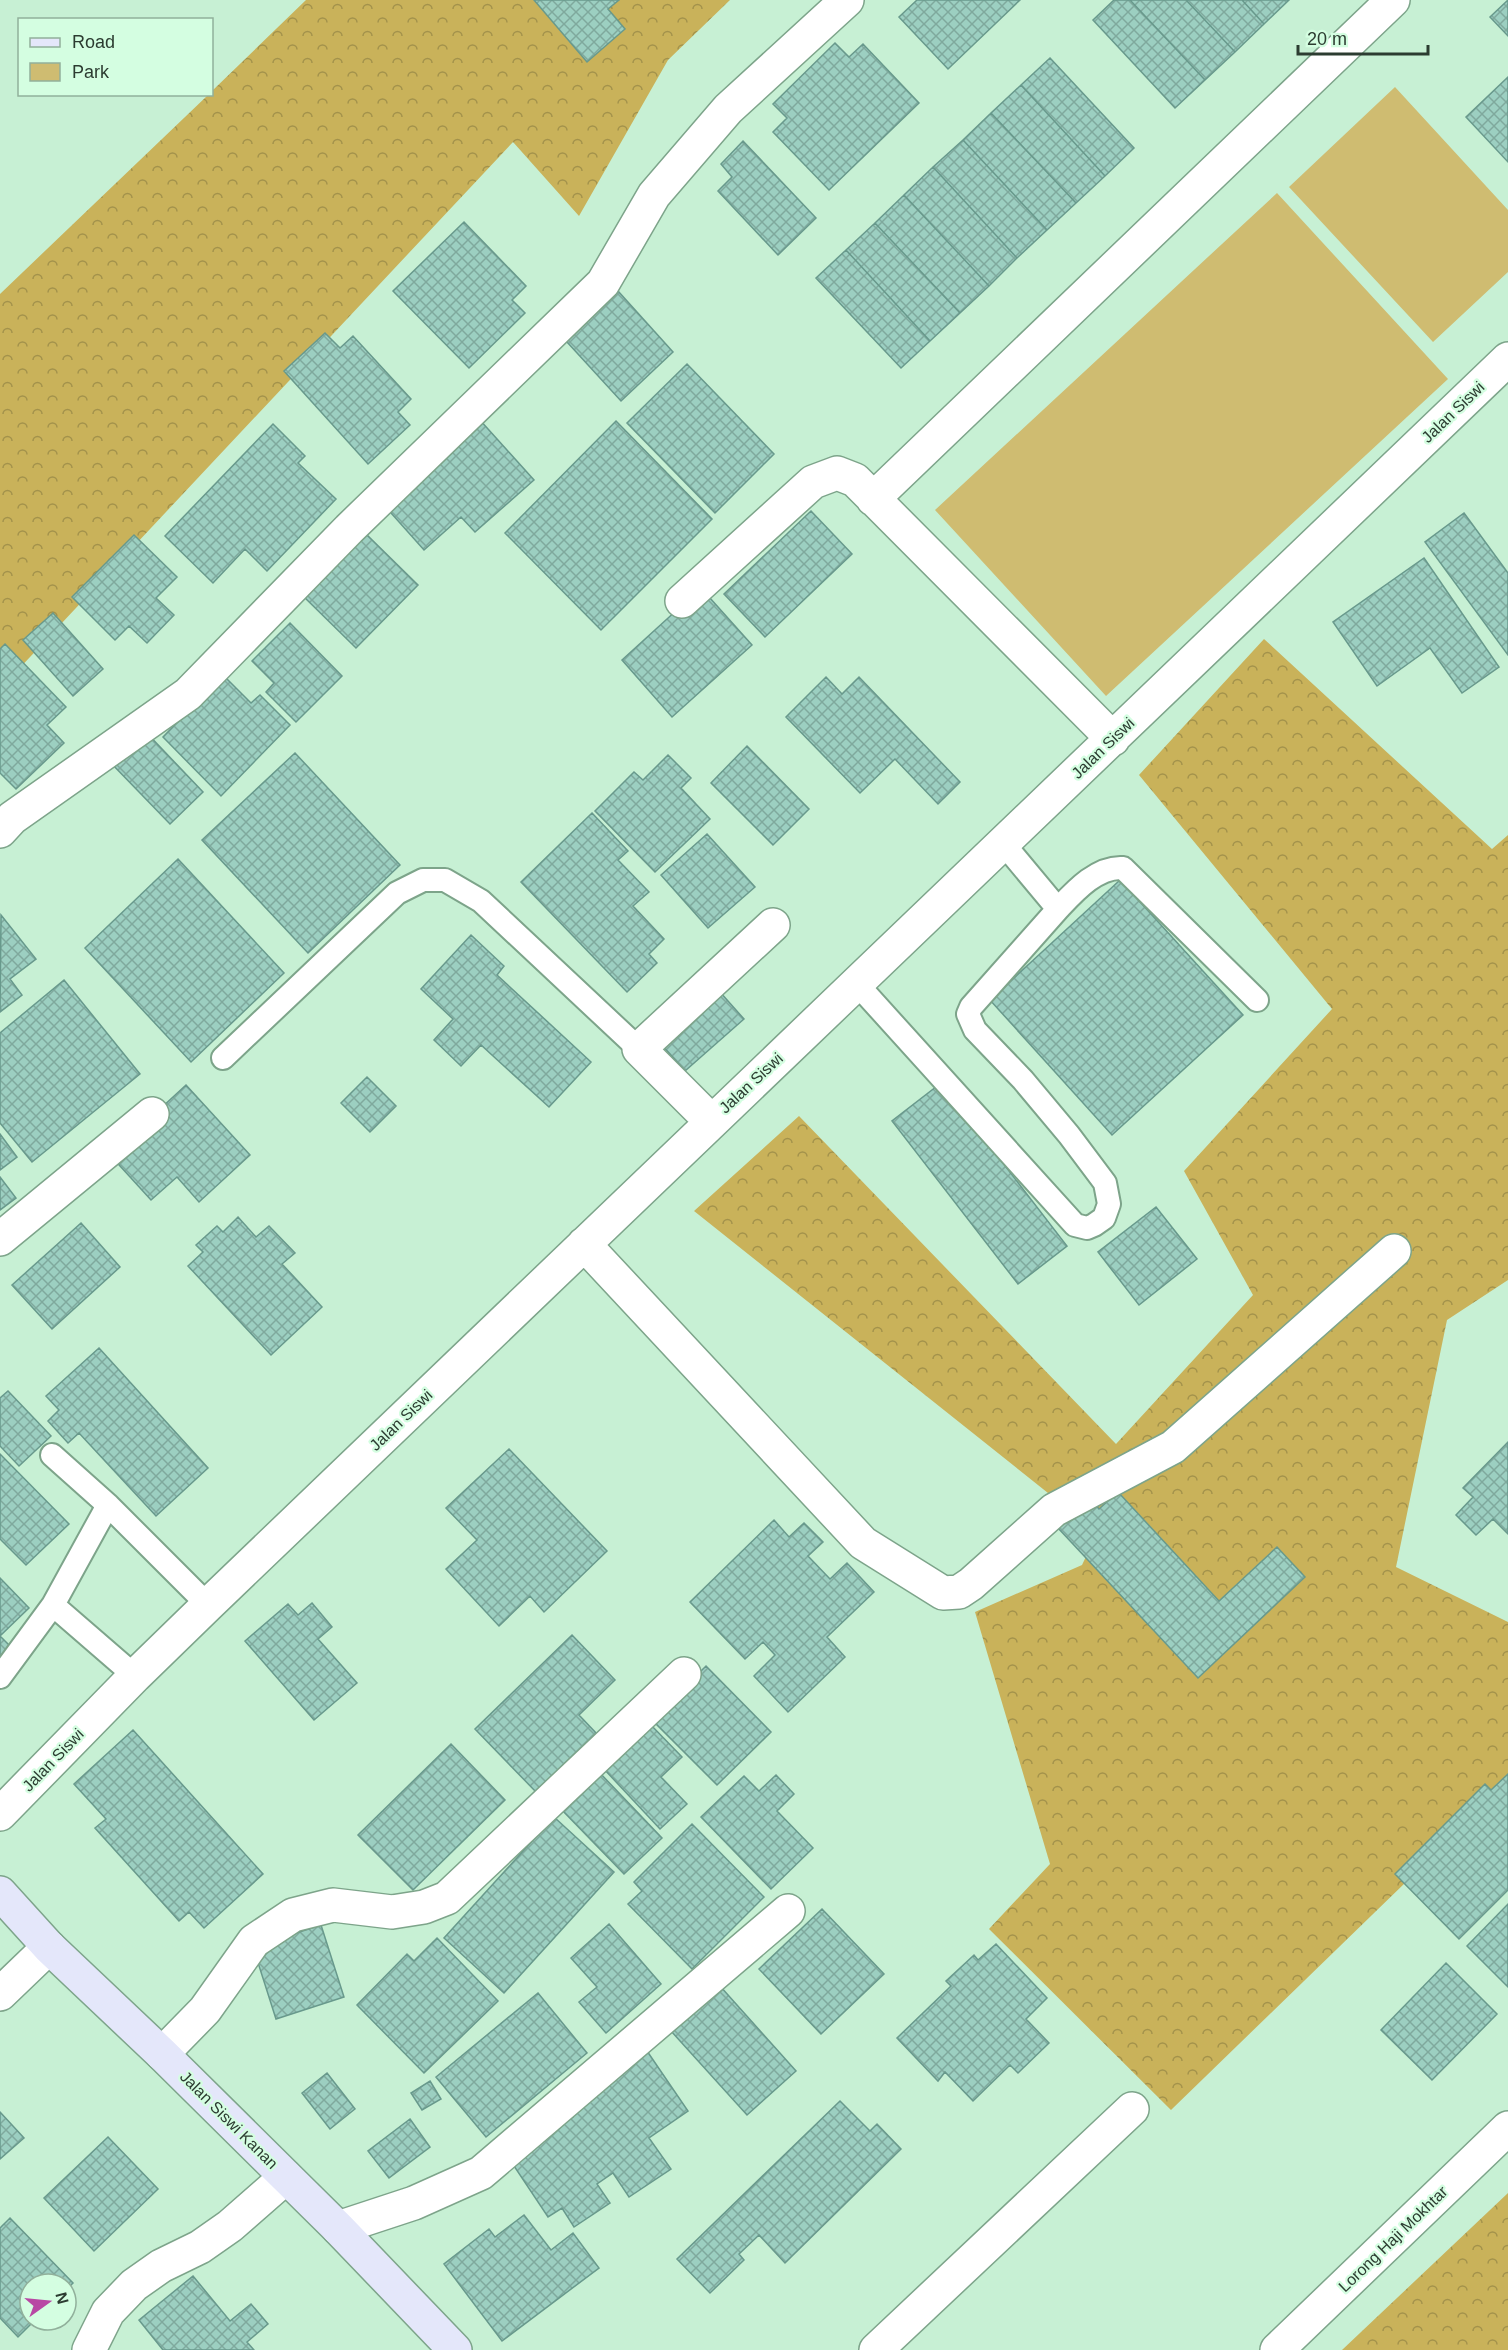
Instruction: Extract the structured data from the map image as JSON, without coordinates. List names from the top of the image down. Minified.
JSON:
{"streets":{"street":["Jalan Siswi","Jalan Siswi Kanan","Lorong Haji Mokhtar"]},"legend":["Road","Park"],"scale_bar":"20 m","north":"right"}
